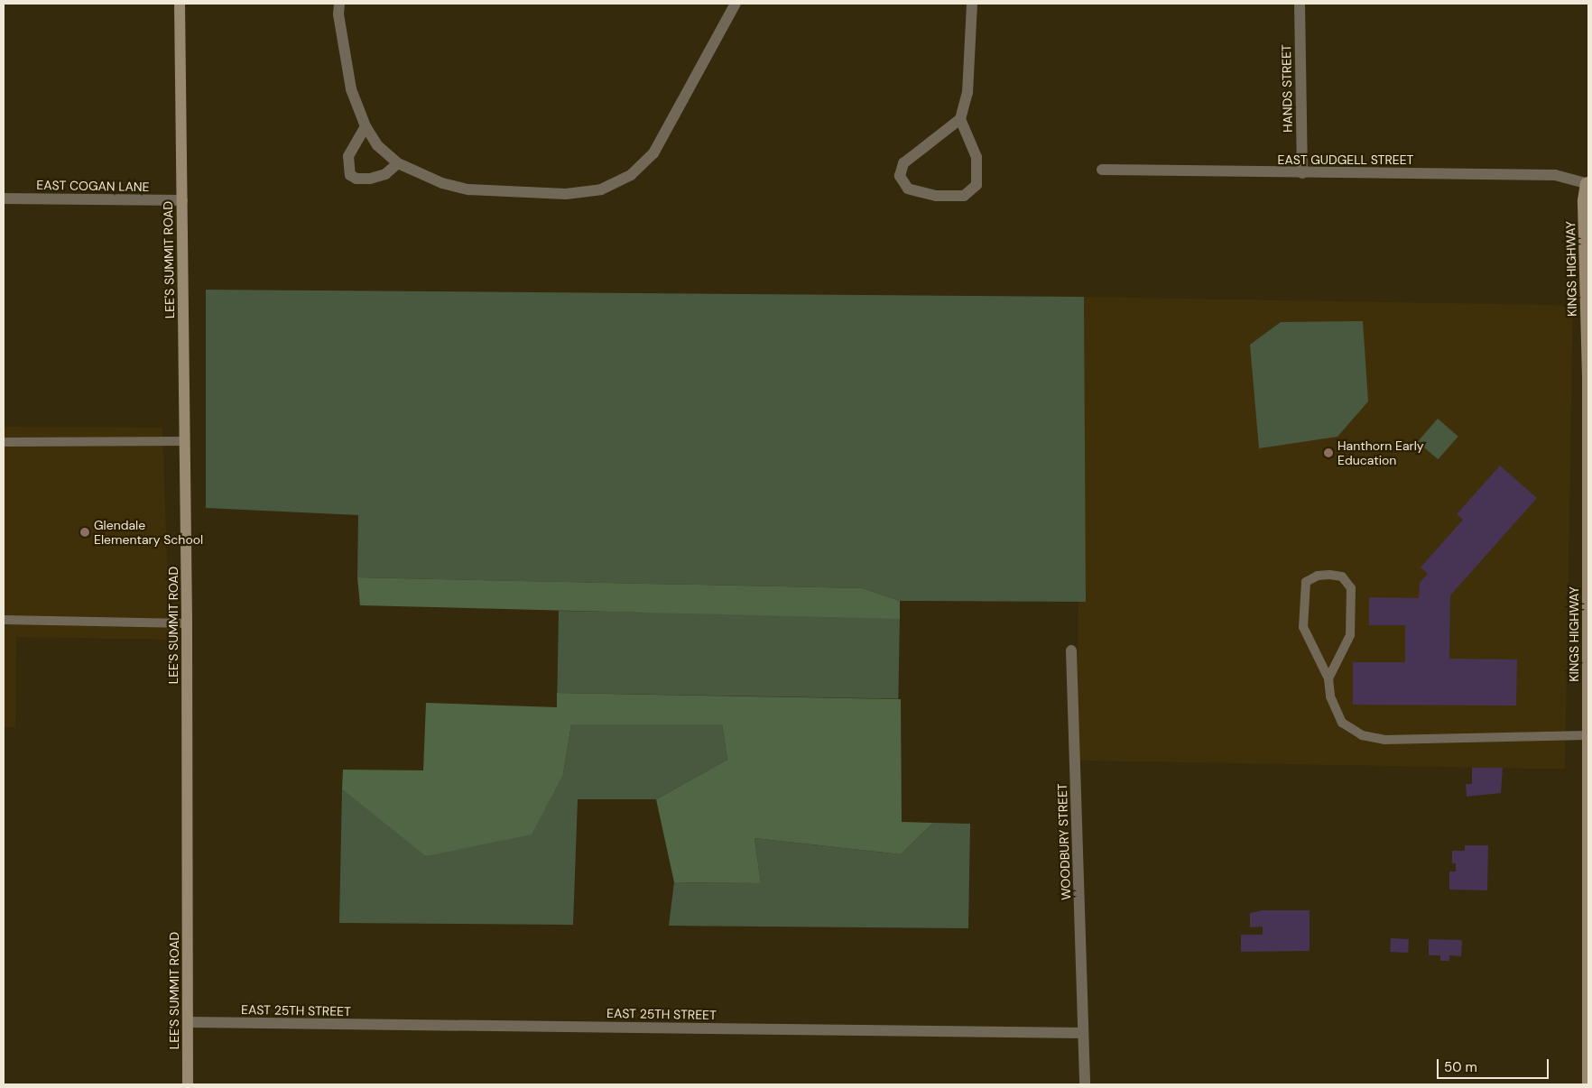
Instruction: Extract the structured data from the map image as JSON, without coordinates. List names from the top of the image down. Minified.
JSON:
{"streets":{"main road":["LEE'S SUMMIT ROAD","KINGS HIGHWAY"],"street":["HANDS STREET","EAST GUDGELL STREET","EAST COGAN LANE","WOODBURY STREET","EAST 25TH STREET"]},"crossings":[["HANDS STREET","EAST GUDGELL STREET"],["EAST GUDGELL STREET","KINGS HIGHWAY"],["EAST COGAN LANE","LEE'S SUMMIT ROAD"],["LEE'S SUMMIT ROAD","EAST 25TH STREET"],["WOODBURY STREET","EAST 25TH STREET"]],"places":["Hanthorn Early Education","Glendale Elementary School"],"scale_bar":"50 m"}
